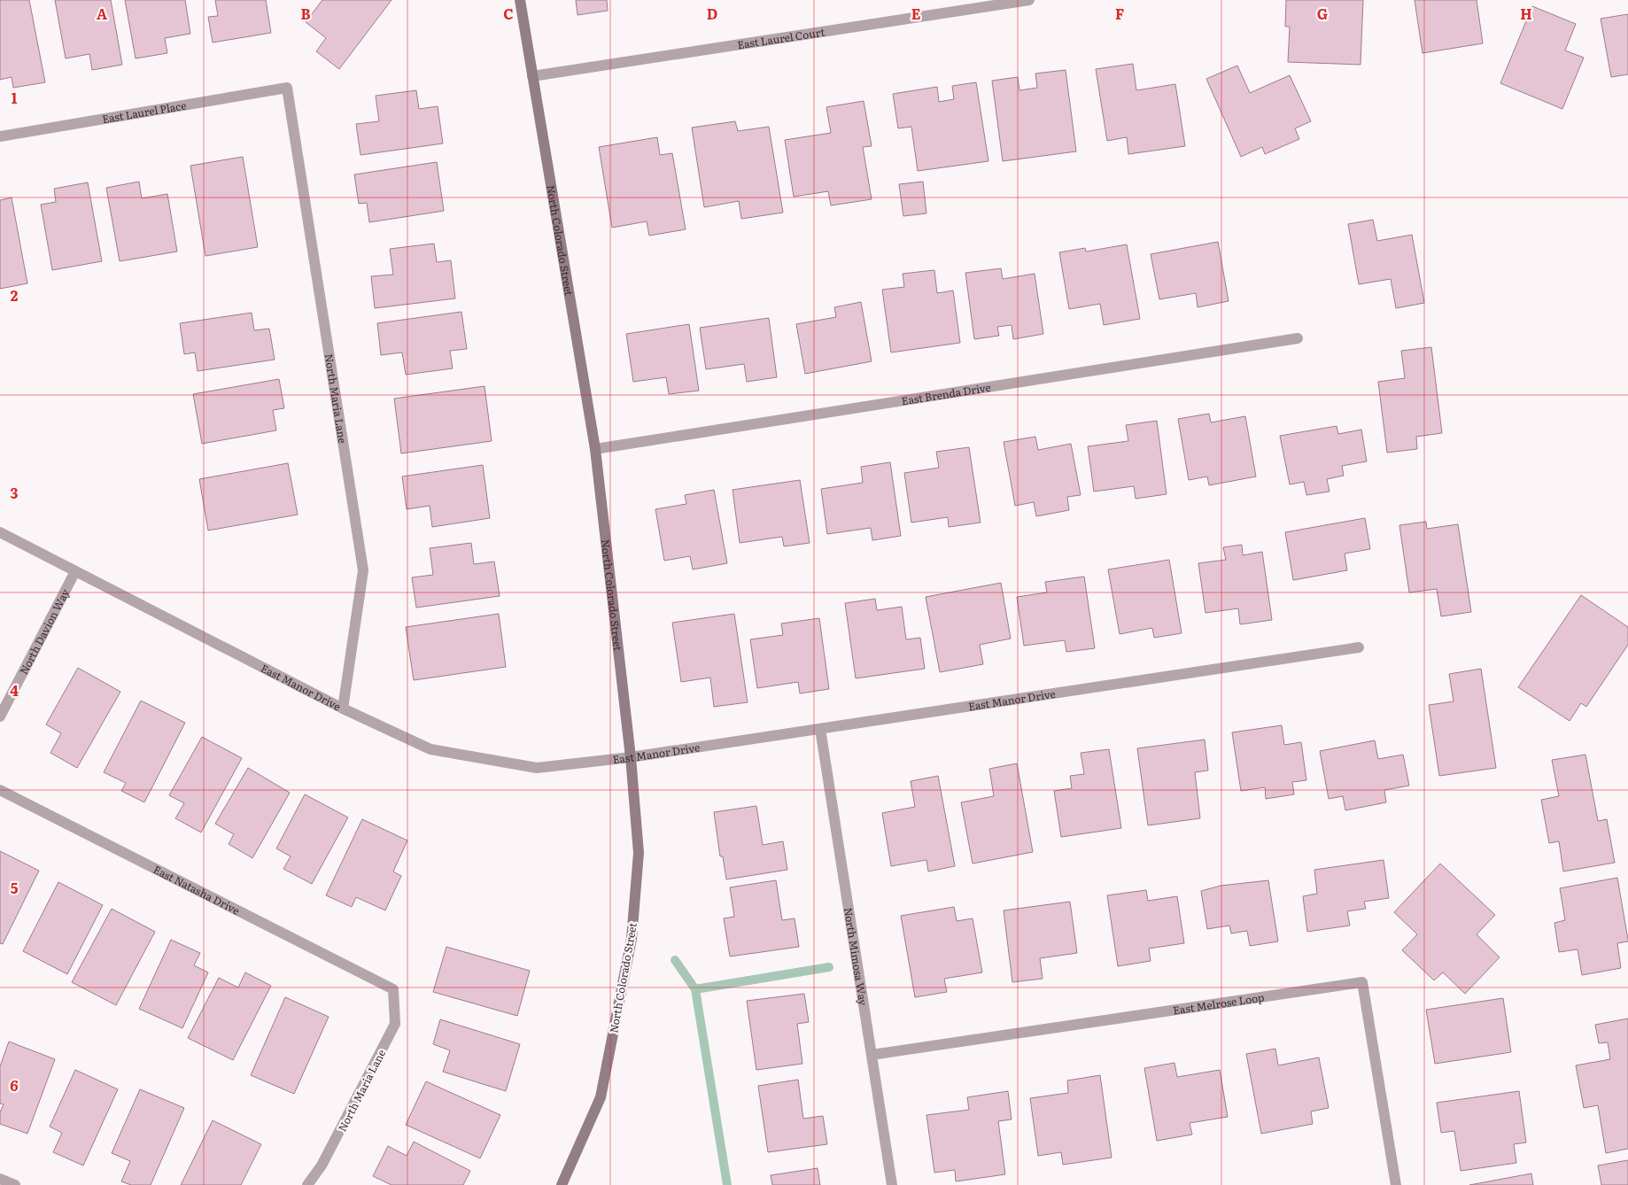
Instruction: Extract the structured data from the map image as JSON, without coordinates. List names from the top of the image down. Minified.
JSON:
{"streets":{"street":["East Laurel Court","East Laurel Place","North Colorado Street","East Brenda Drive","North Maria Lane","North Davion Way","East Manor Drive","East Natasha Drive","North Mimosa Way","East Melrose Loop"]},"crossings":[["East Laurel Court","North Colorado Street"],["East Laurel Place","North Maria Lane"],["North Colorado Street","East Brenda Drive"],["North Colorado Street","East Manor Drive"],["North Maria Lane","East Manor Drive"],["North Maria Lane","East Natasha Drive"],["North Davion Way","East Manor Drive"],["East Manor Drive","North Mimosa Way"],["North Mimosa Way","East Melrose Loop"]],"grid":{"columns":["A","B","C","D","E","F","G","H"],"rows":["1","2","3","4","5","6"]}}
